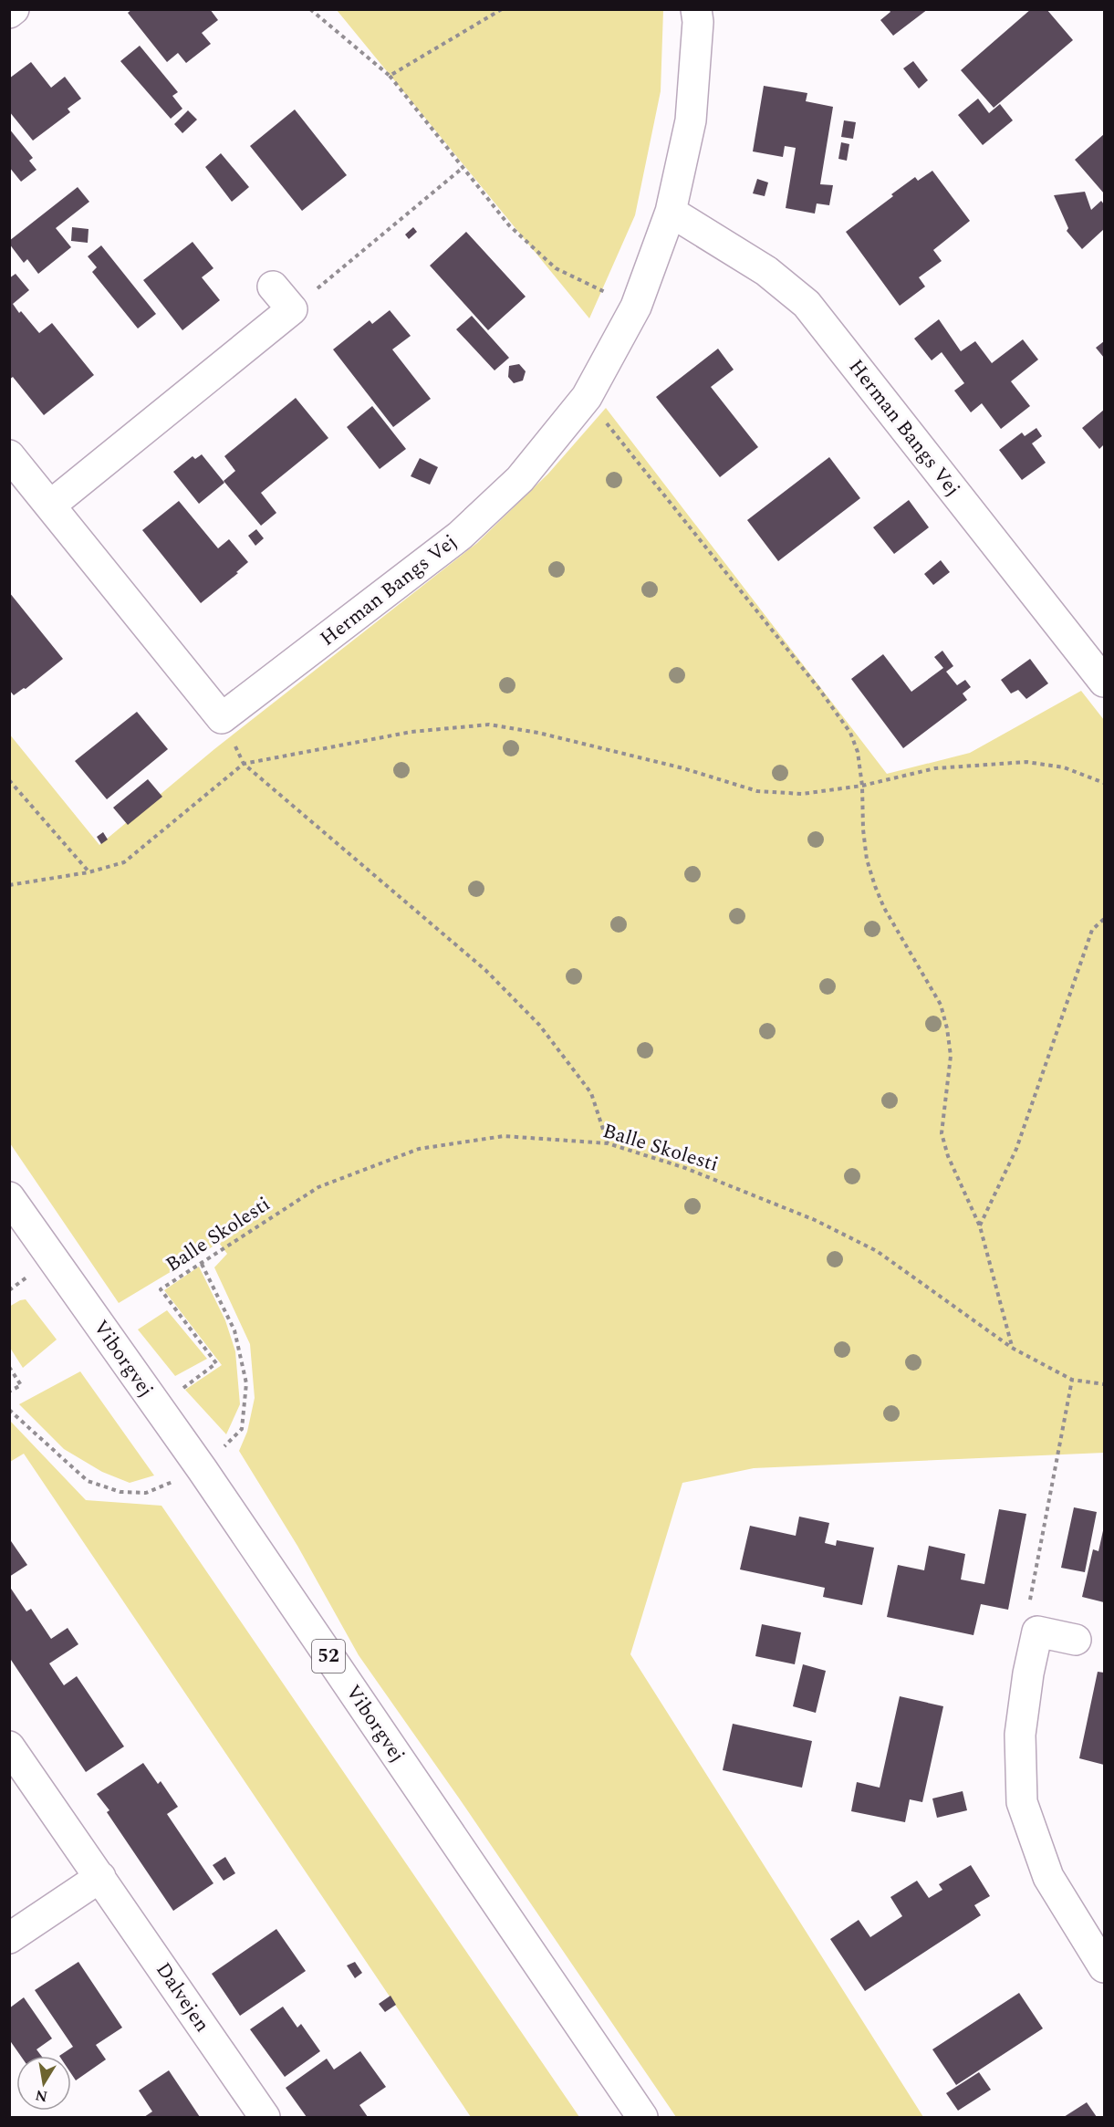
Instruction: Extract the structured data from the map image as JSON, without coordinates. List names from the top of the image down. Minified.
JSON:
{"streets":{"street":["Herman Bangs Vej","Viborgvej","52","Dalvejen"],"path":["Balle Skolesti"]},"crossings":[["Balle Skolesti","Viborgvej"]],"north":"bottom"}
